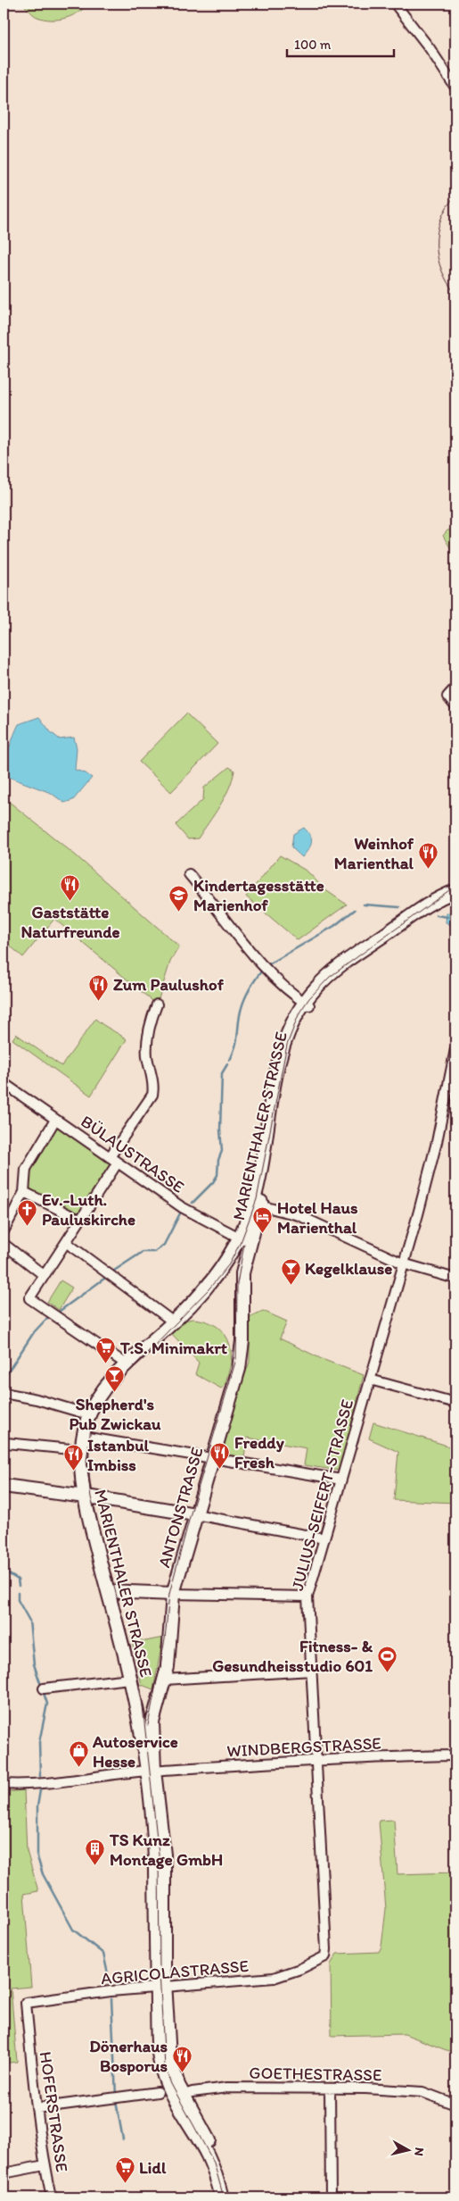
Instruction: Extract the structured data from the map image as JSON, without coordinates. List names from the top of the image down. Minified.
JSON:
{"streets":{"main road":["MARIENTHALER STRASSE","ANTONSTRASSE"],"street":["BÜLAUSTRASSE","JULIUS-SEIFERT-STRASSE","WINDBERGSTRASSE","AGRICOLASTRASSE","GOETHESTRASSE","HOFERSTRASSE"]},"crossings":[["MARIENTHALER STRASSE","BÜLAUSTRASSE"],["MARIENTHALER STRASSE","ANTONSTRASSE"],["MARIENTHALER STRASSE","WINDBERGSTRASSE"],["MARIENTHALER STRASSE","AGRICOLASTRASSE"],["MARIENTHALER STRASSE","GOETHESTRASSE"],["JULIUS-SEIFERT-STRASSE","WINDBERGSTRASSE"],["JULIUS-SEIFERT-STRASSE","AGRICOLASTRASSE"],["ANTONSTRASSE","WINDBERGSTRASSE"],["AGRICOLASTRASSE","HOFERSTRASSE"]],"places":{"restaurant":["Weinhof Marienthal","Gaststätte Naturfreunde","Zum Paulushof","Freddy Fresh","Istanbul Imbiss","Dönerhaus Bosporus"],"school or university":["Kindertagesstätte Marienhof"],"church":["Ev.-Luth. Pauluskirche"],"hotel":["Hotel Haus Marienthal"],"bar":["Kegelklause","Shepherd's Pub Zwickau"],"supermarket":["T.S. Minimakrt","Lidl"],"sports":["Fitness- & Gesundheisstudio 601"],"shop":["Autoservice Hesse"],"building":["TS Kunz Montage GmbH"]},"scale_bar":"100 m","north":"right"}
